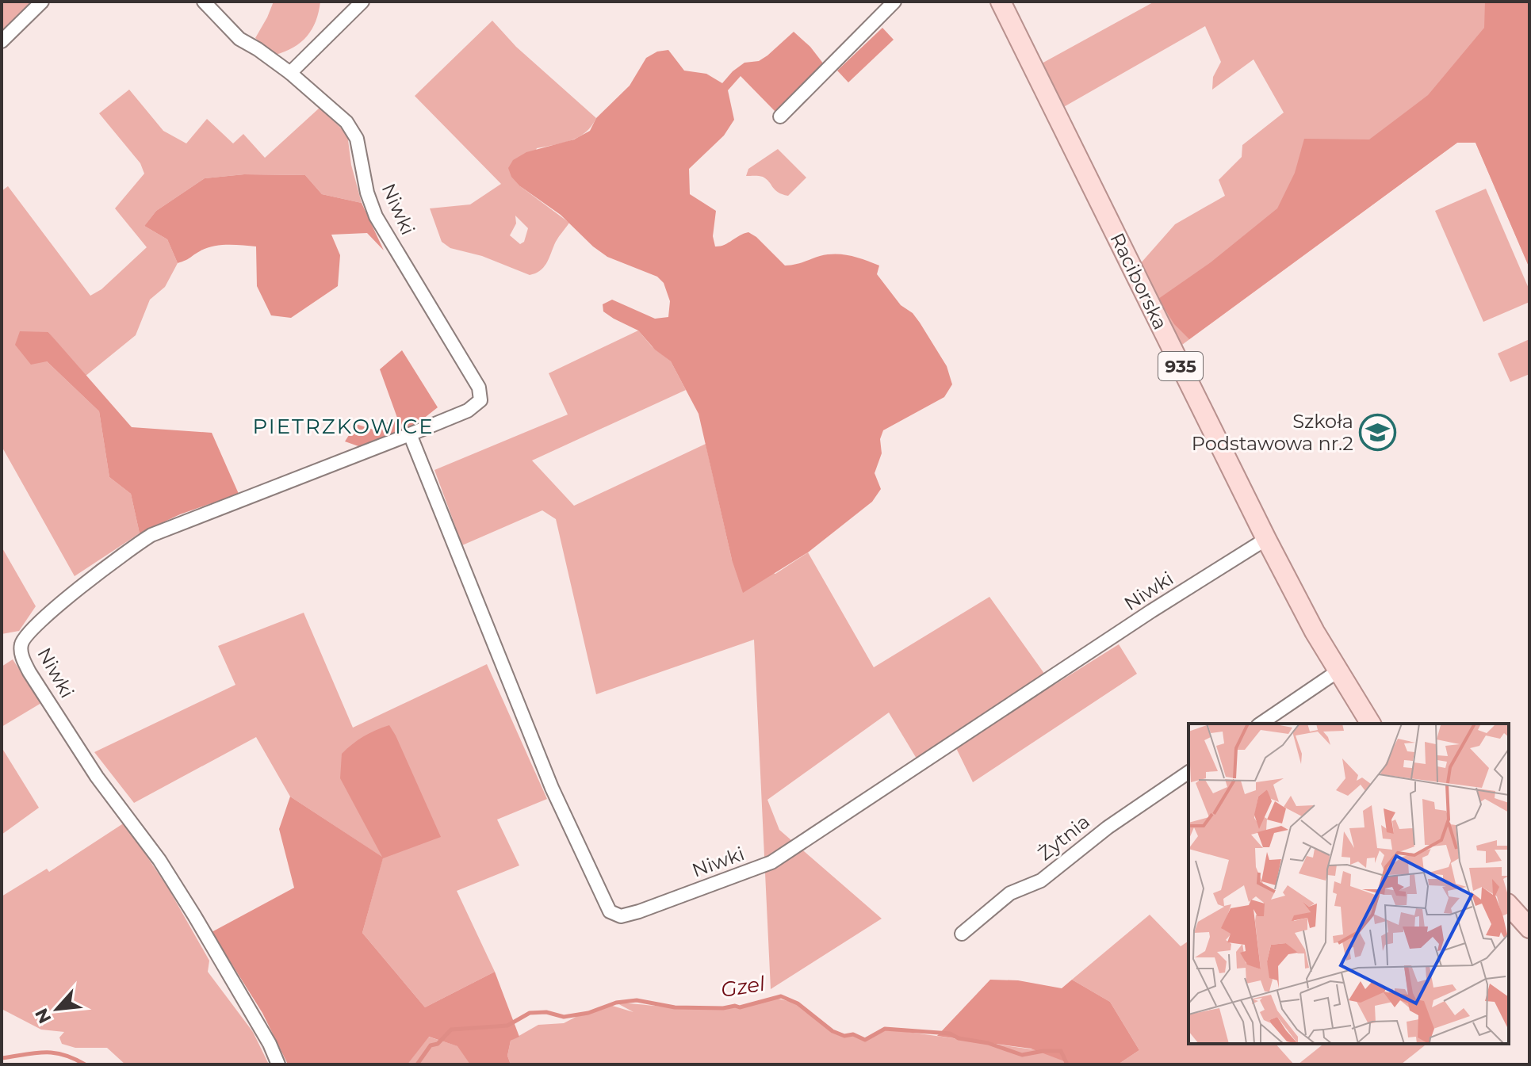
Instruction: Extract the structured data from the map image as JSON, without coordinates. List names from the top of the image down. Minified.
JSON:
{"streets":{"main road":["Raciborska","935"],"street":["Niwki","Żytnia"]},"crossings":[["Niwki","Raciborska"]],"districts":["PIETRZKOWICE"],"water":["Gzel"],"places":{"school or university":["Szkoła Podstawowa nr.2"]},"north":"bottom left"}
